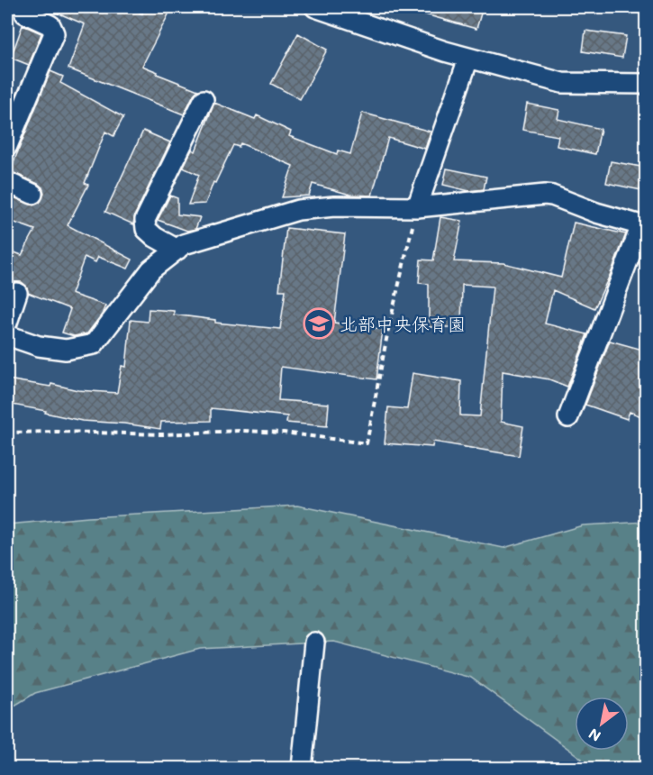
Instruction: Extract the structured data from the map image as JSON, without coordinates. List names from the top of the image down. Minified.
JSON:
{"places":{"school or university":["北部中央保育園"]},"north":"bottom left"}
